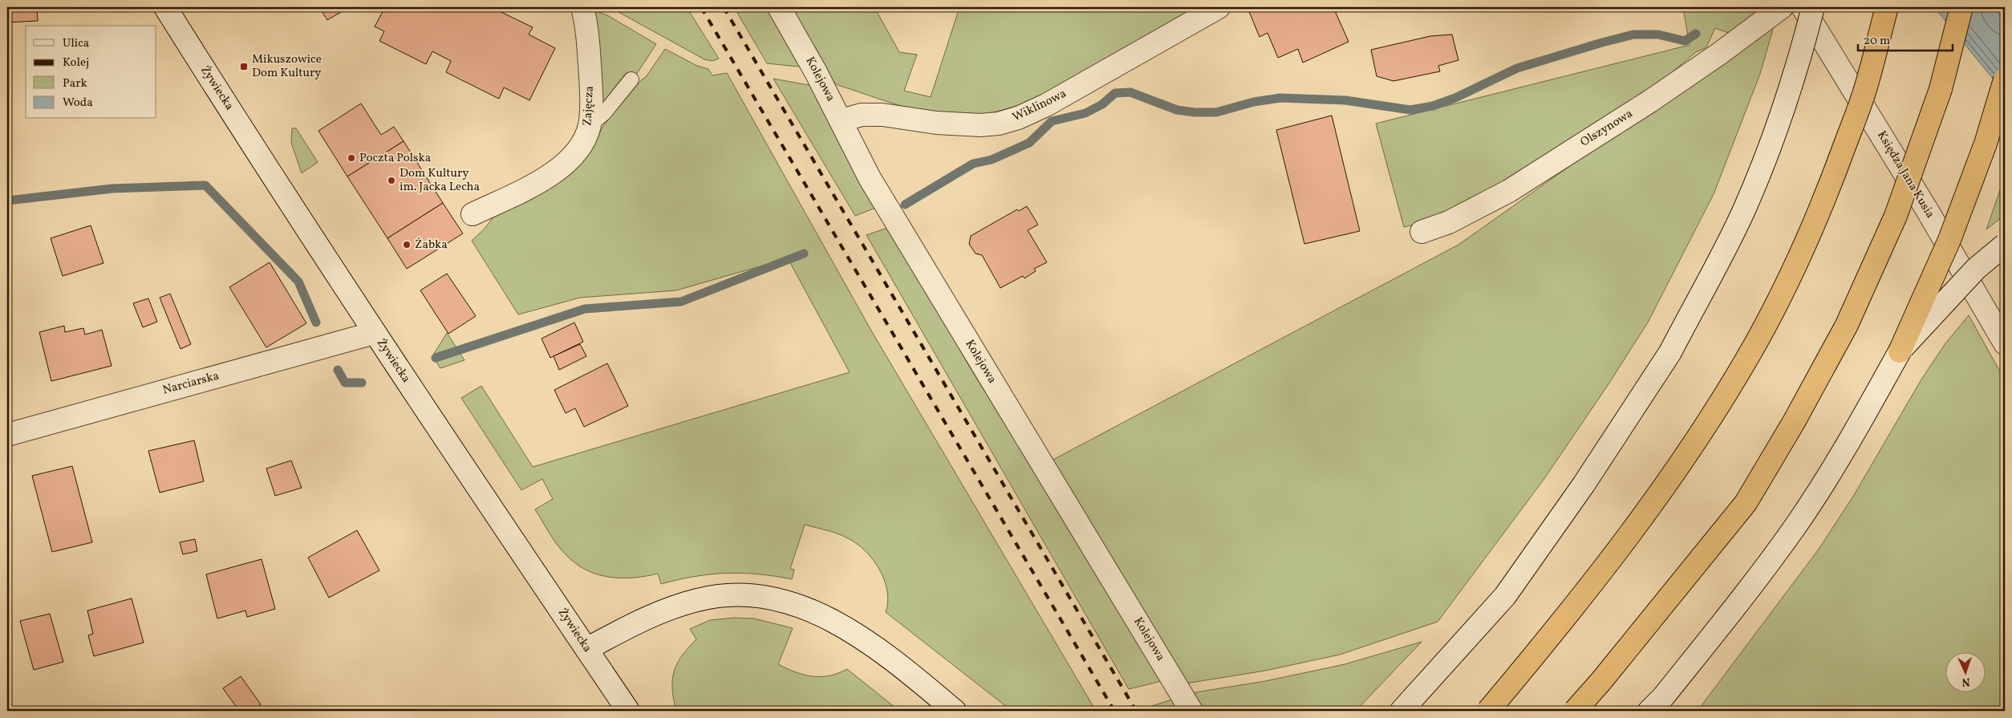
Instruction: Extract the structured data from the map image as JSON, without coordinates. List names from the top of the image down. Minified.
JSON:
{"streets":{"street":["Kolejowa","Żywiecka","Zajęcza","Wiklinowa","Olszynowa","Księdza Jana Kusia","Narciarska"]},"crossings":[["Kolejowa","Wiklinowa"],["Żywiecka","Narciarska"]],"places":{"transit":["Mikuszowice Dom Kultury"],"other":["Poczta Polska","Dom Kultury im. Jacka Lecha","Żabka"]},"legend":["Ulica","Kolej","Park","Woda"],"scale_bar":"20 m","north":"bottom"}
